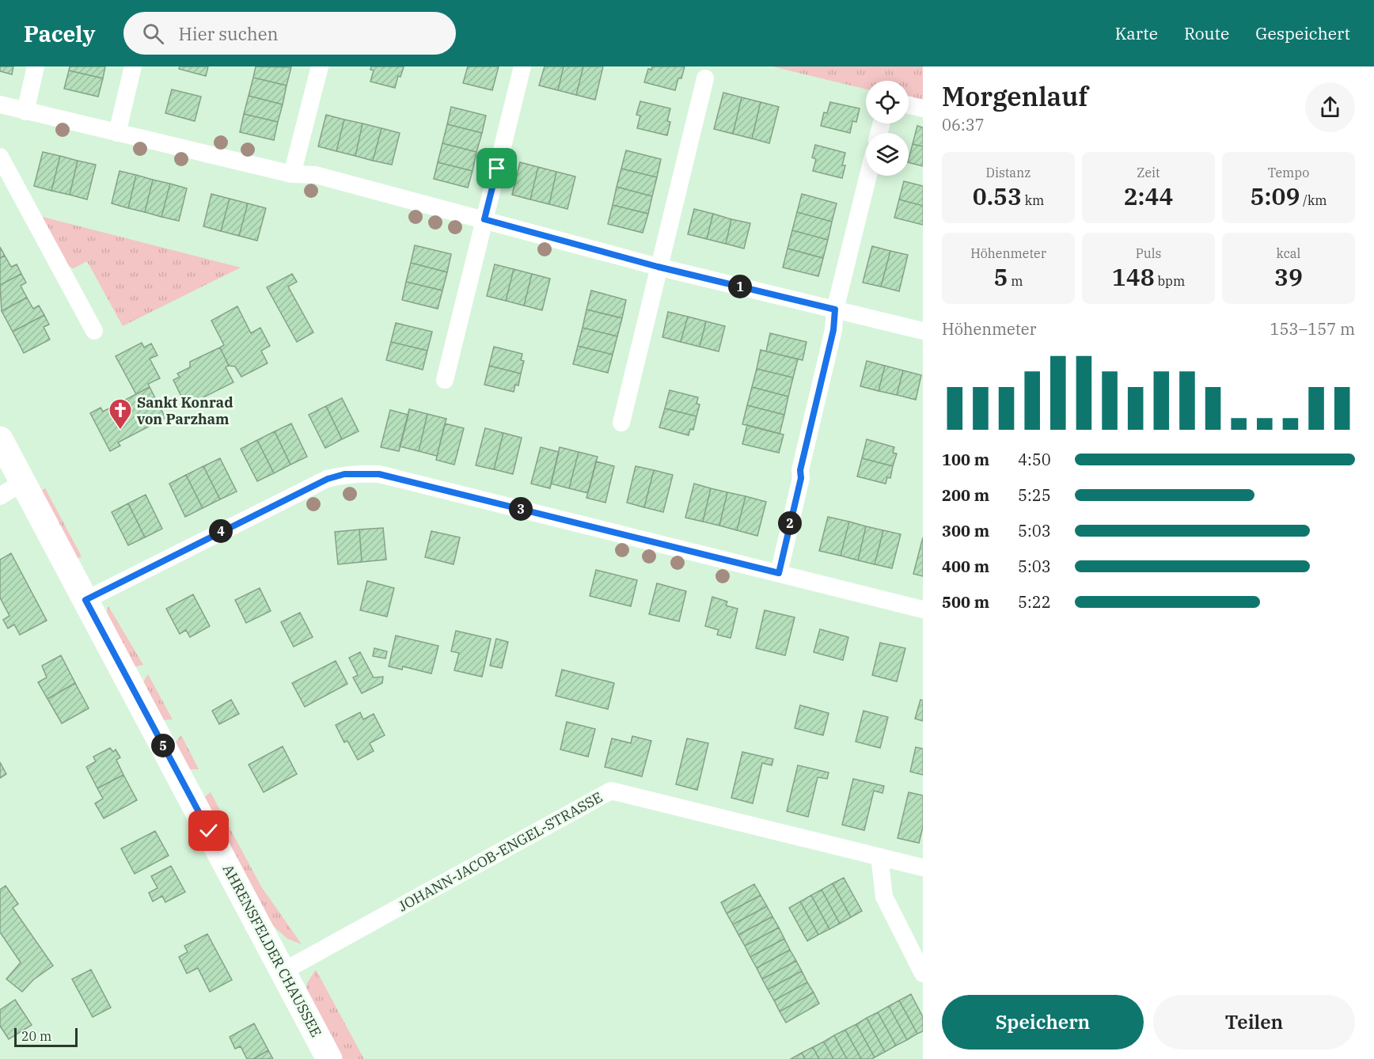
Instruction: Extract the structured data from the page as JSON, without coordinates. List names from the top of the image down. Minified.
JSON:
{"streets":{"main road":["AHRENSFELDER CHAUSSEE"],"street":["JOHANN-JACOB-ENGEL-STRASSE"]},"crossings":[["JOHANN-JACOB-ENGEL-STRASSE","AHRENSFELDER CHAUSSEE"]],"places":{"church":["Sankt Konrad von Parzham"]},"scale_bar":"20 m","page":{"header":"Pacely","search":"Hier suchen","nav":["Karte","Route","Gespeichert"],"heading":["Morgenlauf","06:37"],"stats":[["Distanz","0.53 km"],["Zeit","2:44"],["Tempo","5:09 /km"],["Höhenmeter","5 m"],["Puls","148 bpm"],["kcal","39"]],"pins":["1","3","2","4","5"],"chart":["Höhenmeter","153–157 m"],"list":[{"name":"100 m","note":"4:50"},{"name":"200 m","note":"5:25"},{"name":"300 m","note":"5:03"},{"name":"400 m","note":"5:03"},{"name":"500 m","note":"5:22"}],"buttons":["Speichern","Teilen"],"scale":"20 m"}}
